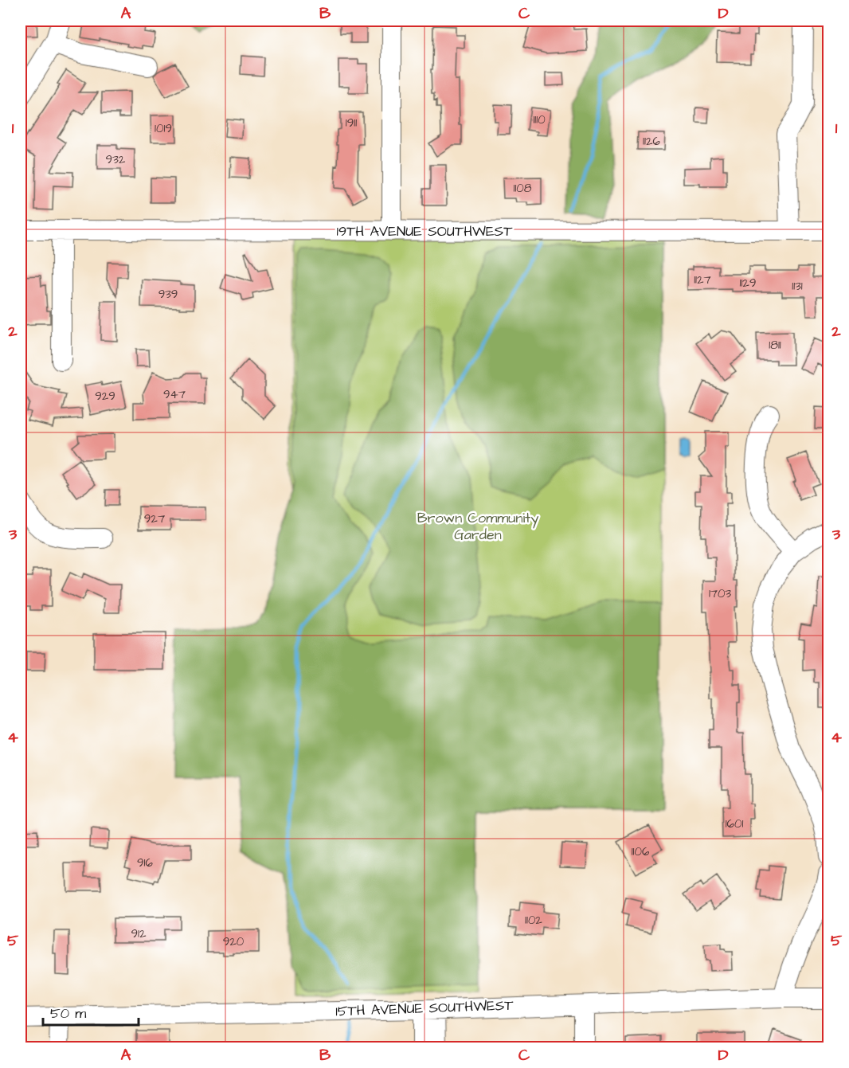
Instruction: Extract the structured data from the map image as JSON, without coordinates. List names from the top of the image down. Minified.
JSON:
{"streets":{"street":["19TH AVENUE SOUTHWEST","15TH AVENUE SOUTHWEST"]},"parks":["Brown Community Garden"],"house_numbers":["1110","1911","1019","1126","932","1108","1127","1129","1131","939","1811","947","929","927","1703","1601","1106","916","1102","912","920"],"scale_bar":"50 m","grid":{"columns":["A","B","C","D"],"rows":["1","2","3","4","5"]}}
